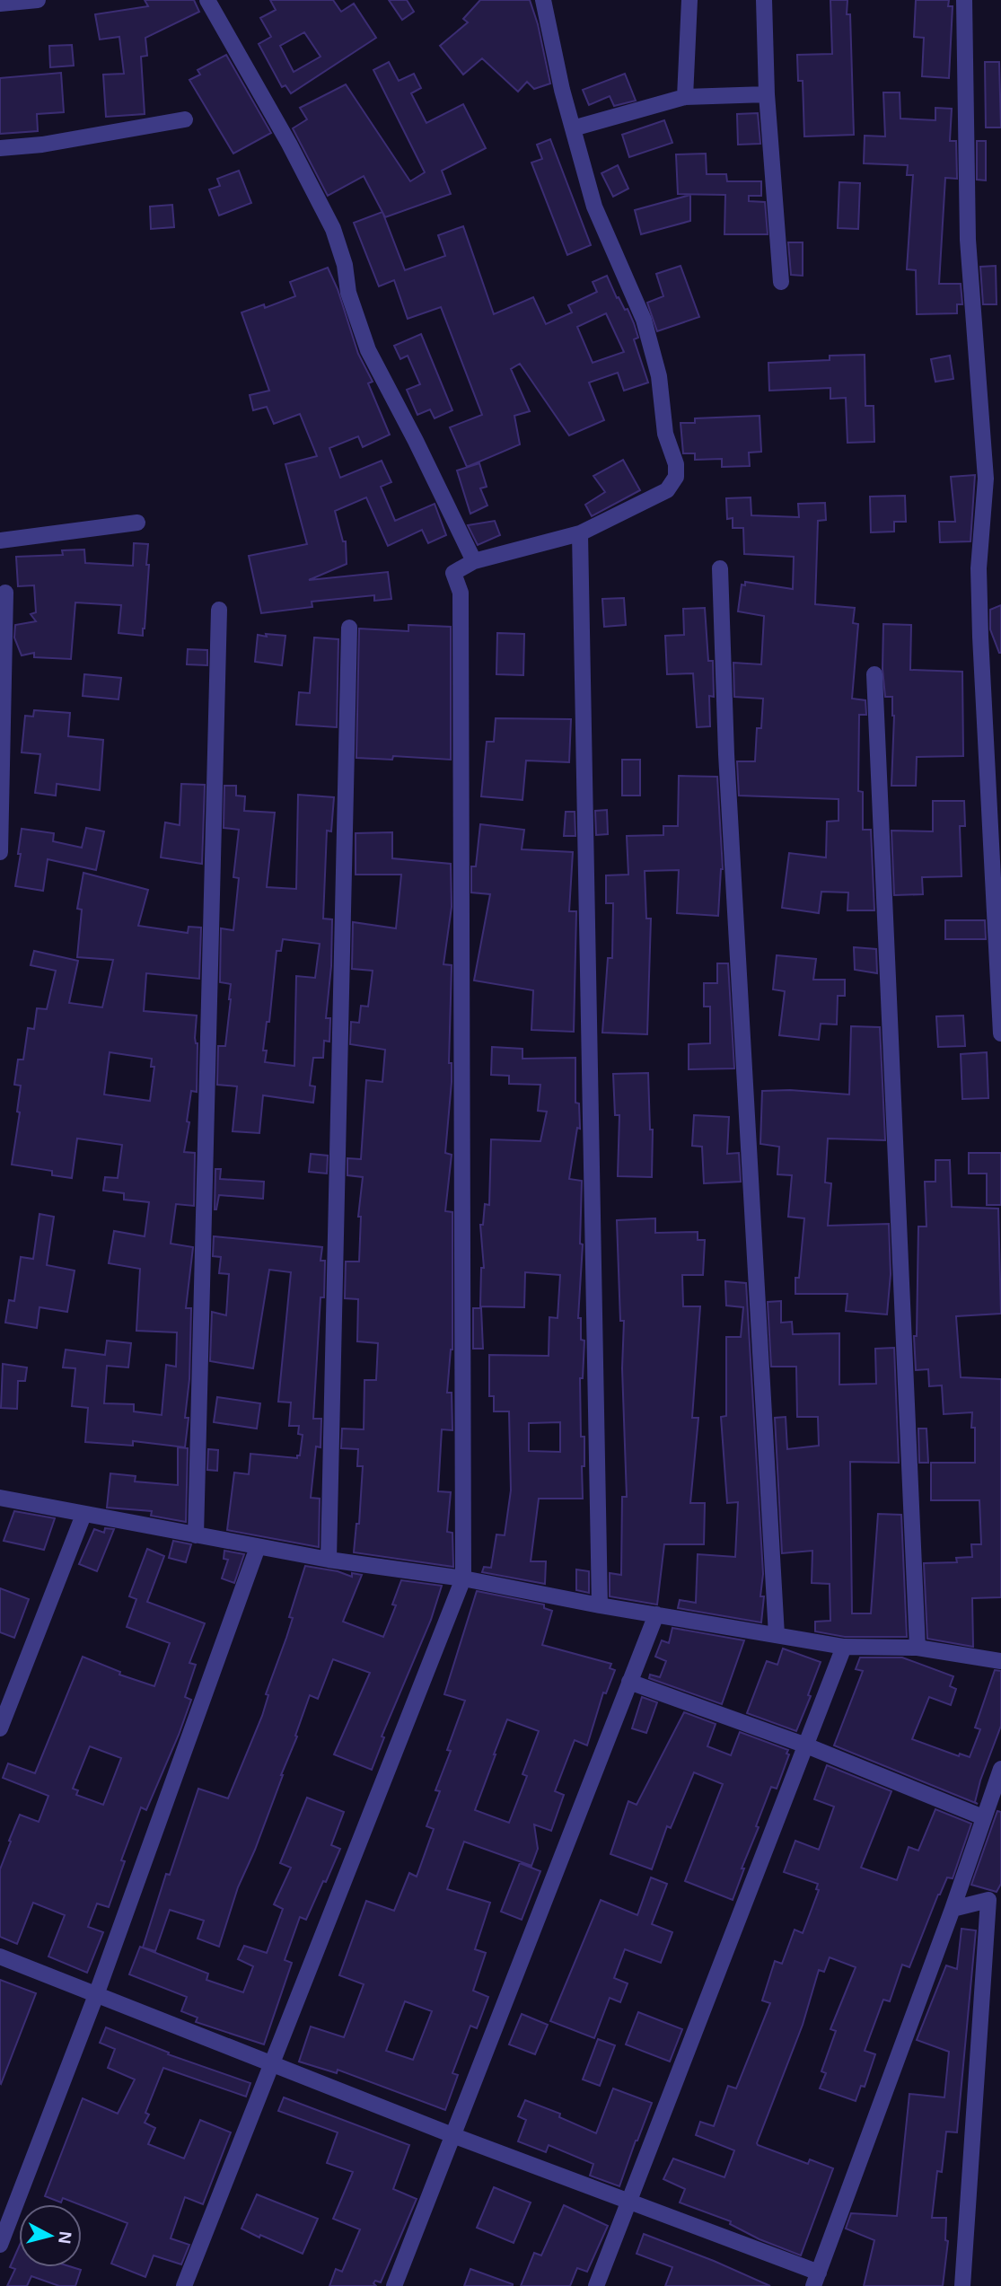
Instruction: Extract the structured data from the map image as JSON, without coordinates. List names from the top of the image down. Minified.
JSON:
{"north":"right"}
